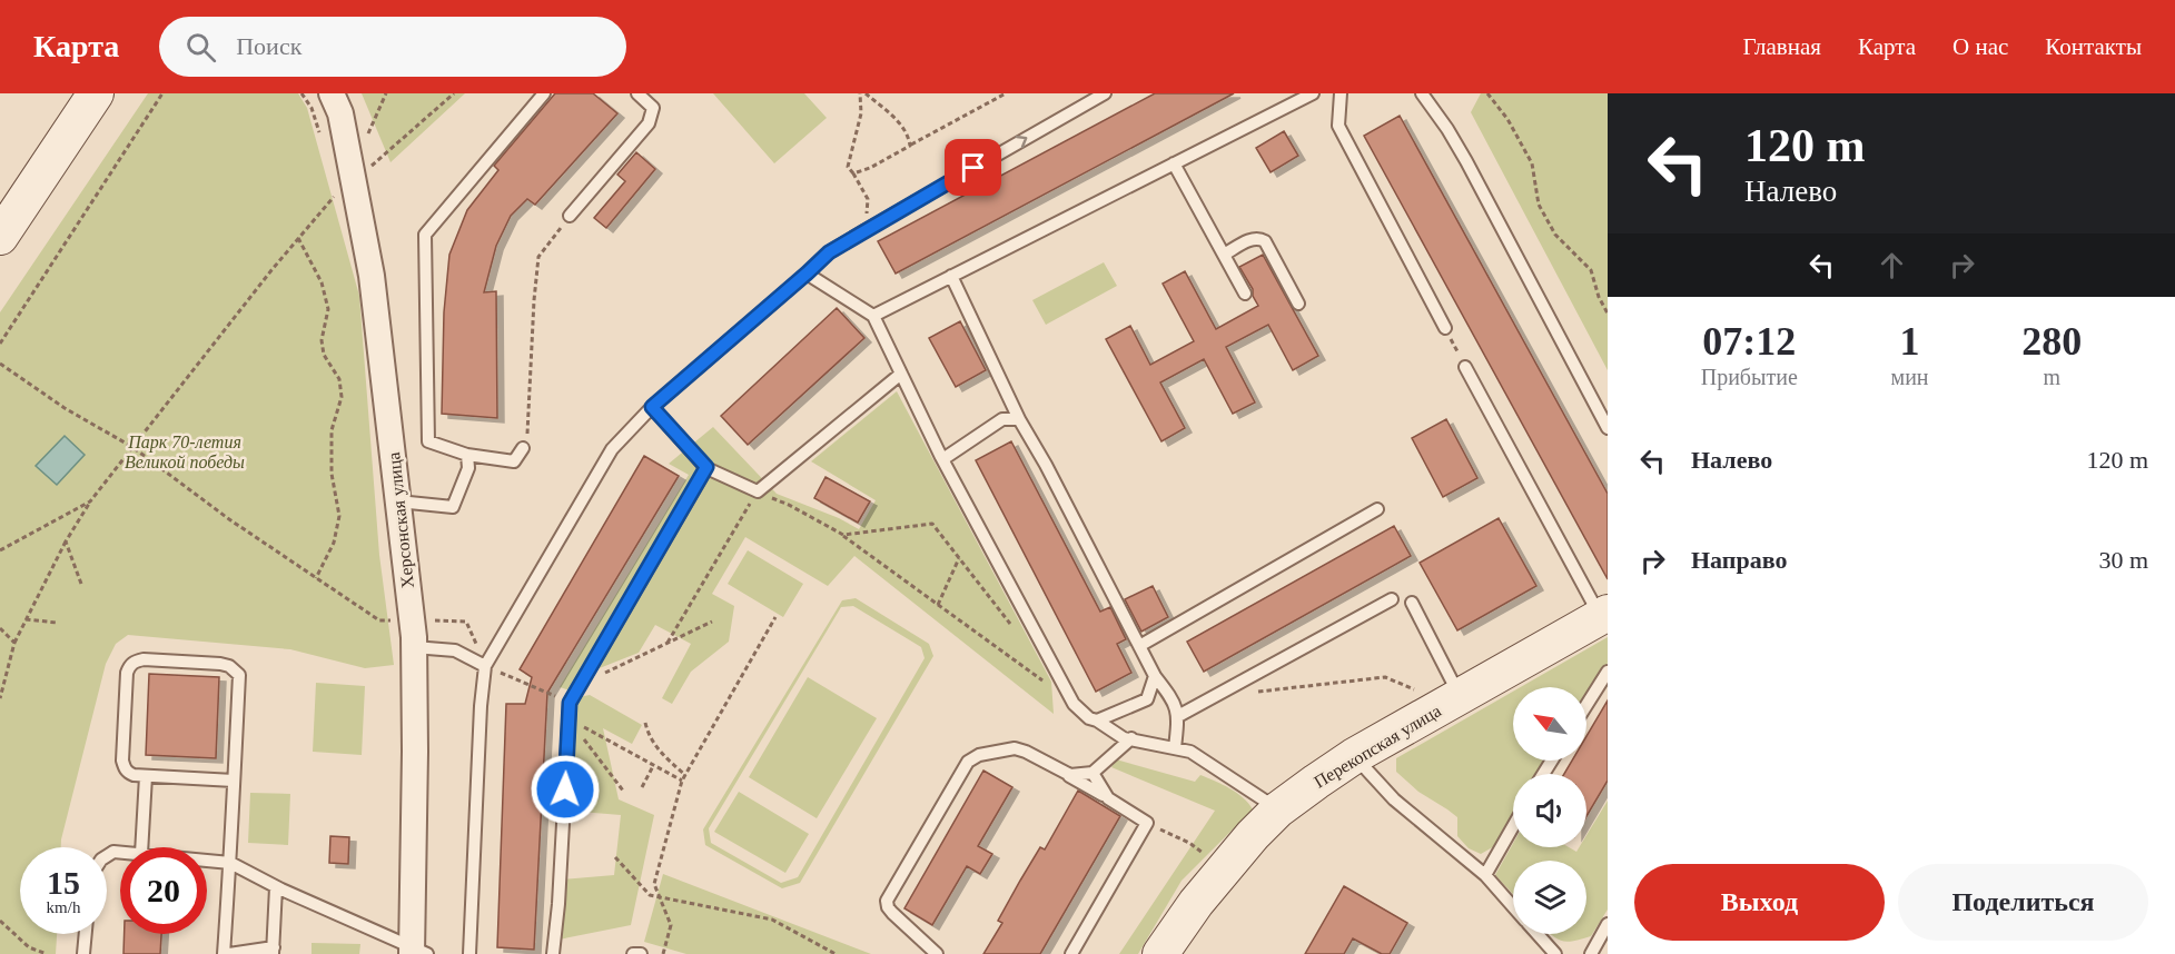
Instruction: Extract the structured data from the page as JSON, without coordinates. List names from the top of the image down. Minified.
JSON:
{"streets":{"street":["Херсонская улица","Перекопская улица"]},"parks":["Парк 70-летия Великой победы"],"north":"top left","page":{"header":"Карта","search":"Поиск","nav":["Главная","Карта","О нас","Контакты"],"turn":["120 m","Налево"],"eta":["07:12","Прибытие","1","мин","280","m"],"list":[{"name":"Налево","value":"120 m"},{"name":"Направо","value":"30 m"}],"speed":"15 km/h","limit":"20","buttons":["Выход","Поделиться"]}}
